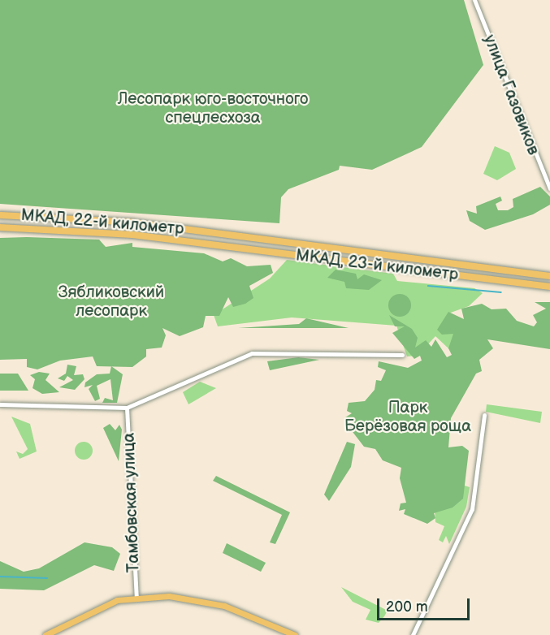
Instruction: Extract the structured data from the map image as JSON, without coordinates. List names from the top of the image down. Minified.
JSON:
{"streets":{"highway":["МКАД, 22-й километр","МКАД, 23-й километр"],"street":["улица Газовиков","Тамбовская улица"]},"crossings":[["МКАД, 22-й километр","МКАД, 23-й километр"]],"parks":["Лесопарк юго-восточного спецлесхоза","Зябликовский лесопарк","Парк Берёзовая роща"],"scale_bar":"200 m"}
